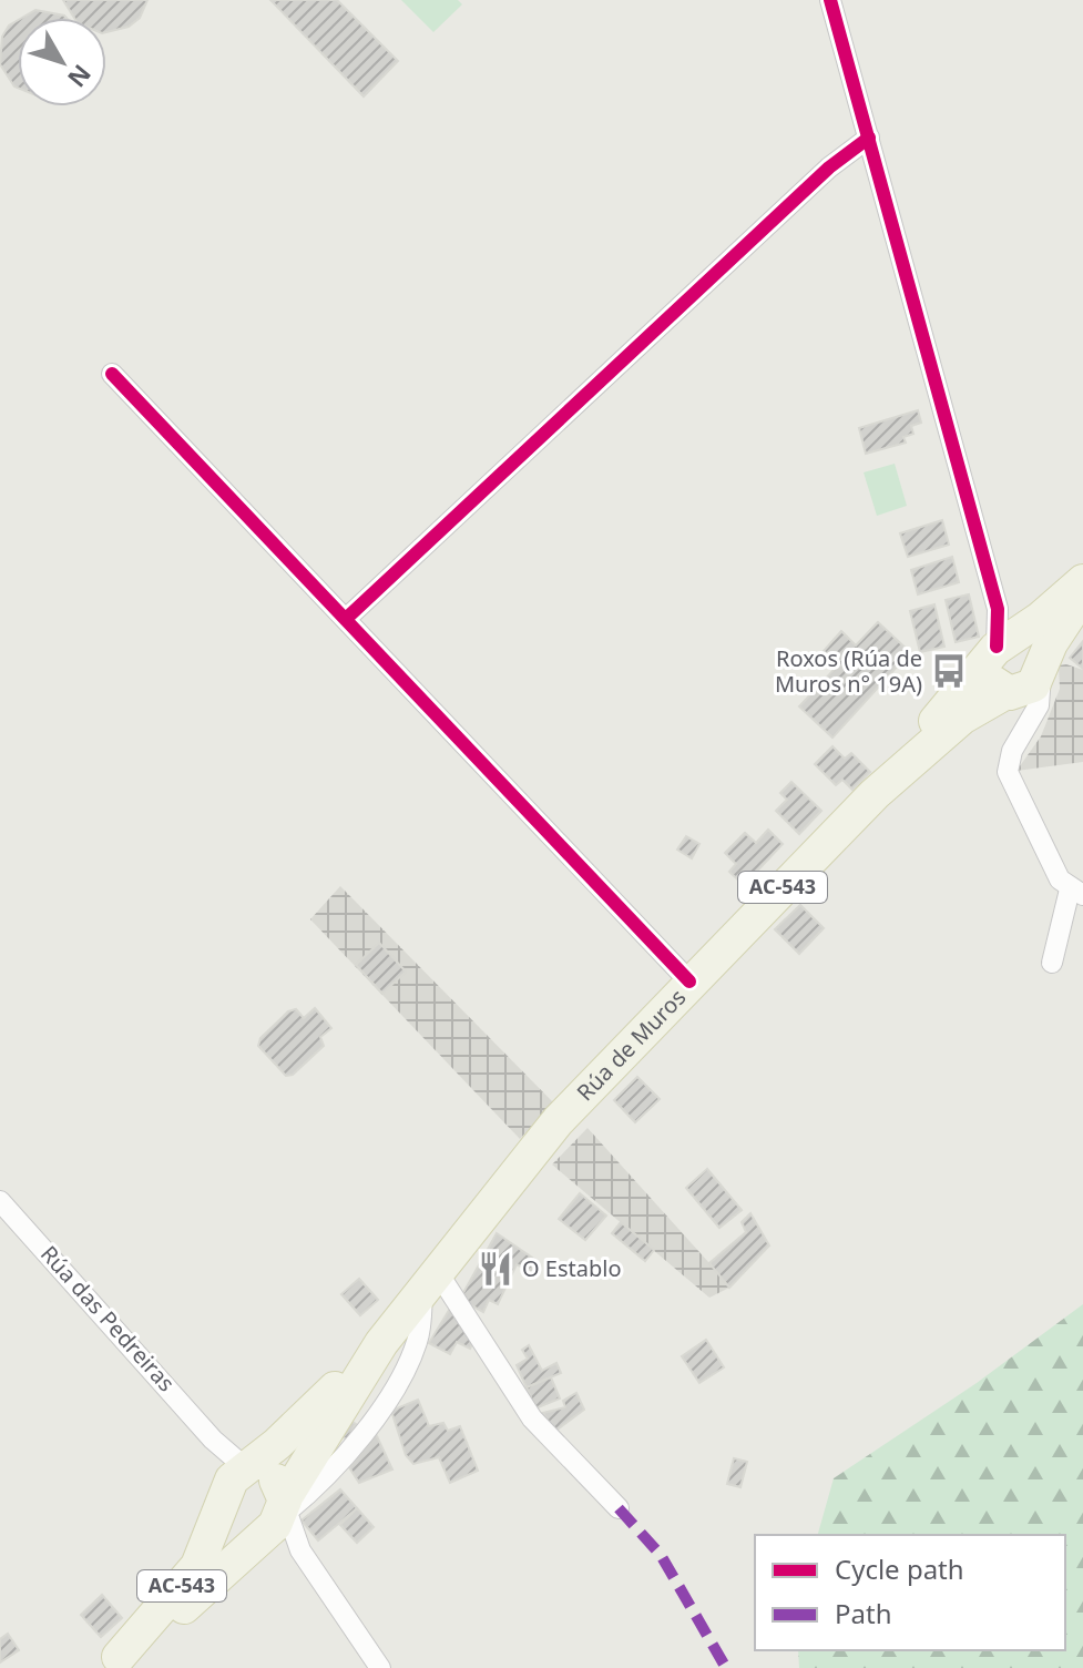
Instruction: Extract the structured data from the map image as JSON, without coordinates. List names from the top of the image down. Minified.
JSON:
{"streets":{"main road":["AC-543","Rúa de Muros"],"street":["Rúa das Pedreiras"]},"crossings":[["AC-543","Rúa de Muros"],["AC-543","Rúa das Pedreiras"]],"places":{"bus stop":["Roxos (Rúa de Muros n° 19A)"],"restaurant":["O Establo"]},"legend":["Cycle path","Path"],"north":"bottom right"}
